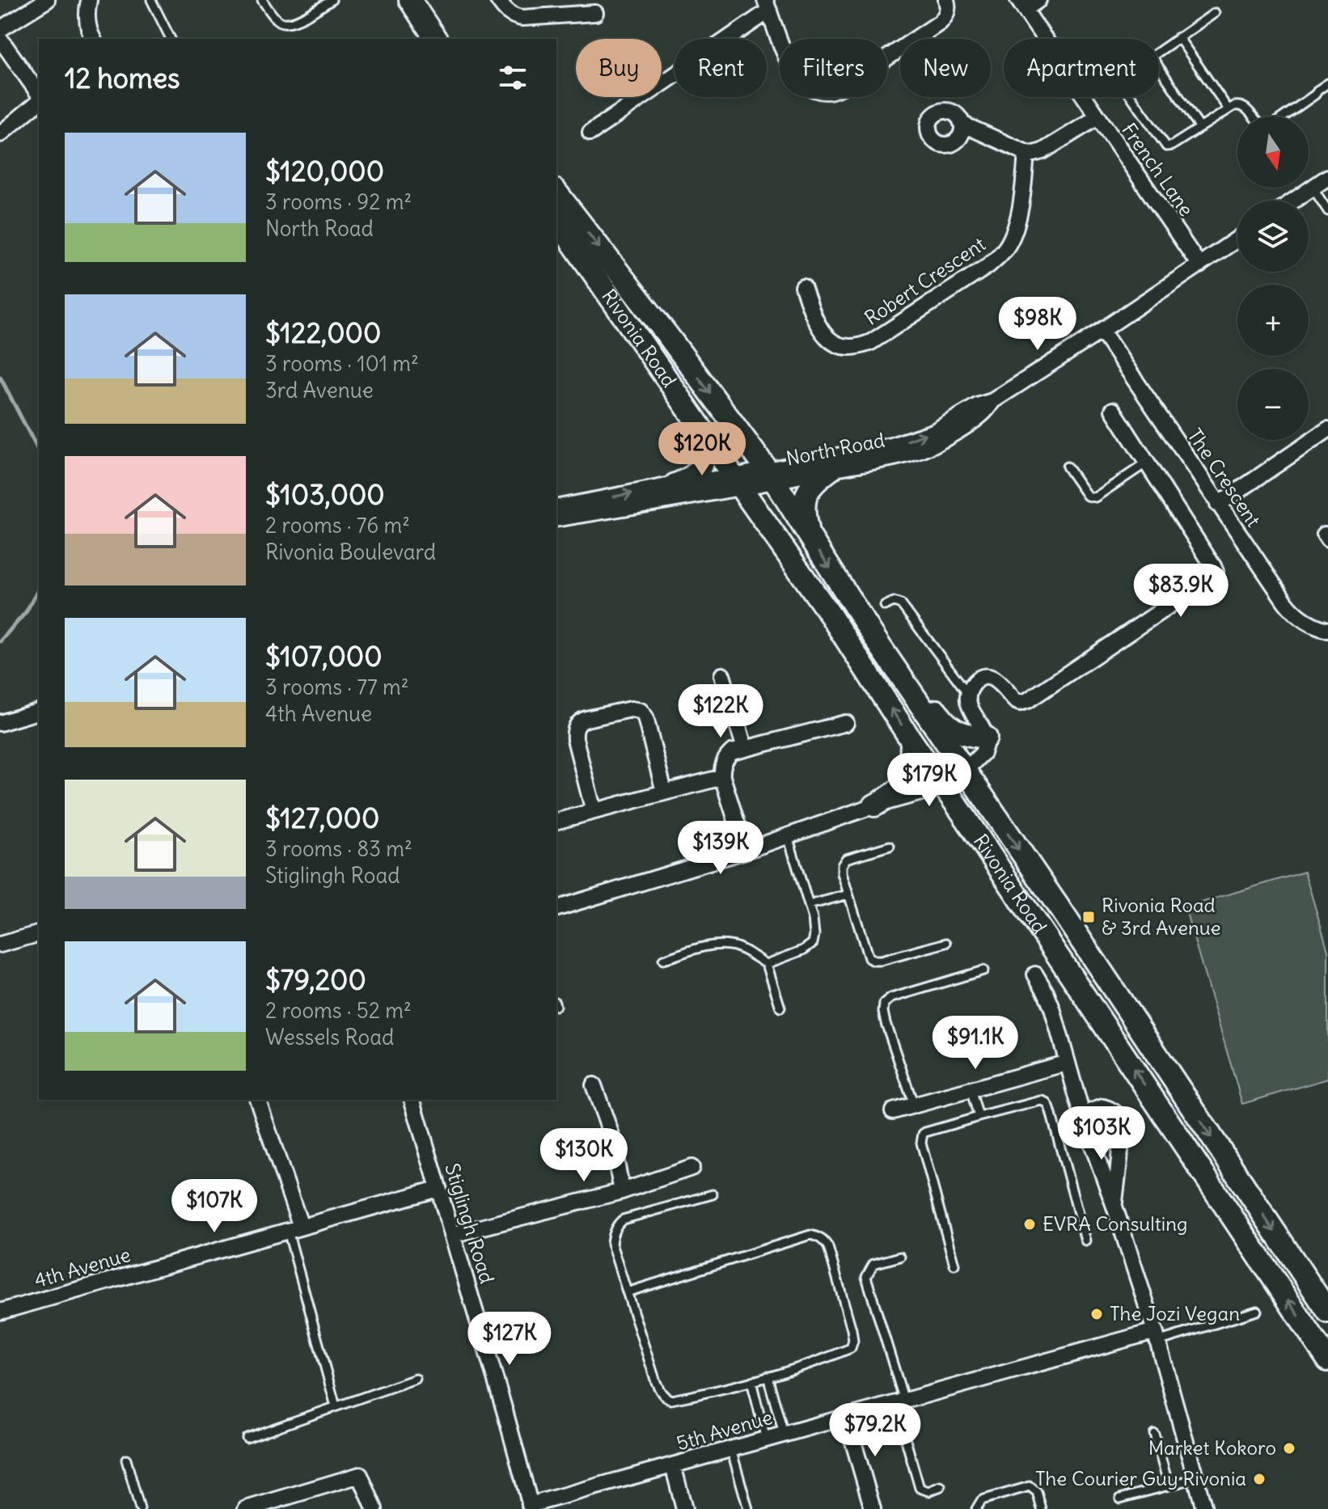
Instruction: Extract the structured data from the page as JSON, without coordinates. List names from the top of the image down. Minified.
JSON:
{"streets":{"main road":["Rivonia Road"],"street":["French Lane","Robert Crescent","North Road","The Crescent","Stiglingh Road","4th Avenue","5th Avenue"]},"crossings":[["French Lane","North Road"],["Rivonia Road","North Road"],["North Road","The Crescent"],["Stiglingh Road","4th Avenue"],["Stiglingh Road","5th Avenue"]],"places":{"transit":["Rivonia Road & 3rd Avenue"],"other":["EVRA Consulting","The Jozi Vegan","Market Kokoro","The Courier Guy Rivonia"]},"north":"bottom","page":{"chip":["Buy","Rent","Filters","New","Apartment"],"heading":"12 homes","map_buttons":["+","−"],"list":[{"name":"$120,000","note":"3 rooms · 92 m² · North Road"},{"name":"$122,000","note":"3 rooms · 101 m² · 3rd Avenue"},{"name":"$103,000","note":"2 rooms · 76 m² · Rivonia Boulevard"},{"name":"$107,000","note":"3 rooms · 77 m² · 4th Avenue"},{"name":"$127,000","note":"3 rooms · 83 m² · Stiglingh Road"},{"name":"$79,200","note":"2 rooms · 52 m² · Wessels Road"}],"price":["$98K","$120K","$83.9K","$122K","$179K","$139K","$91.1K","$103K","$130K","$107K","$127K","$79.2K"]}}
